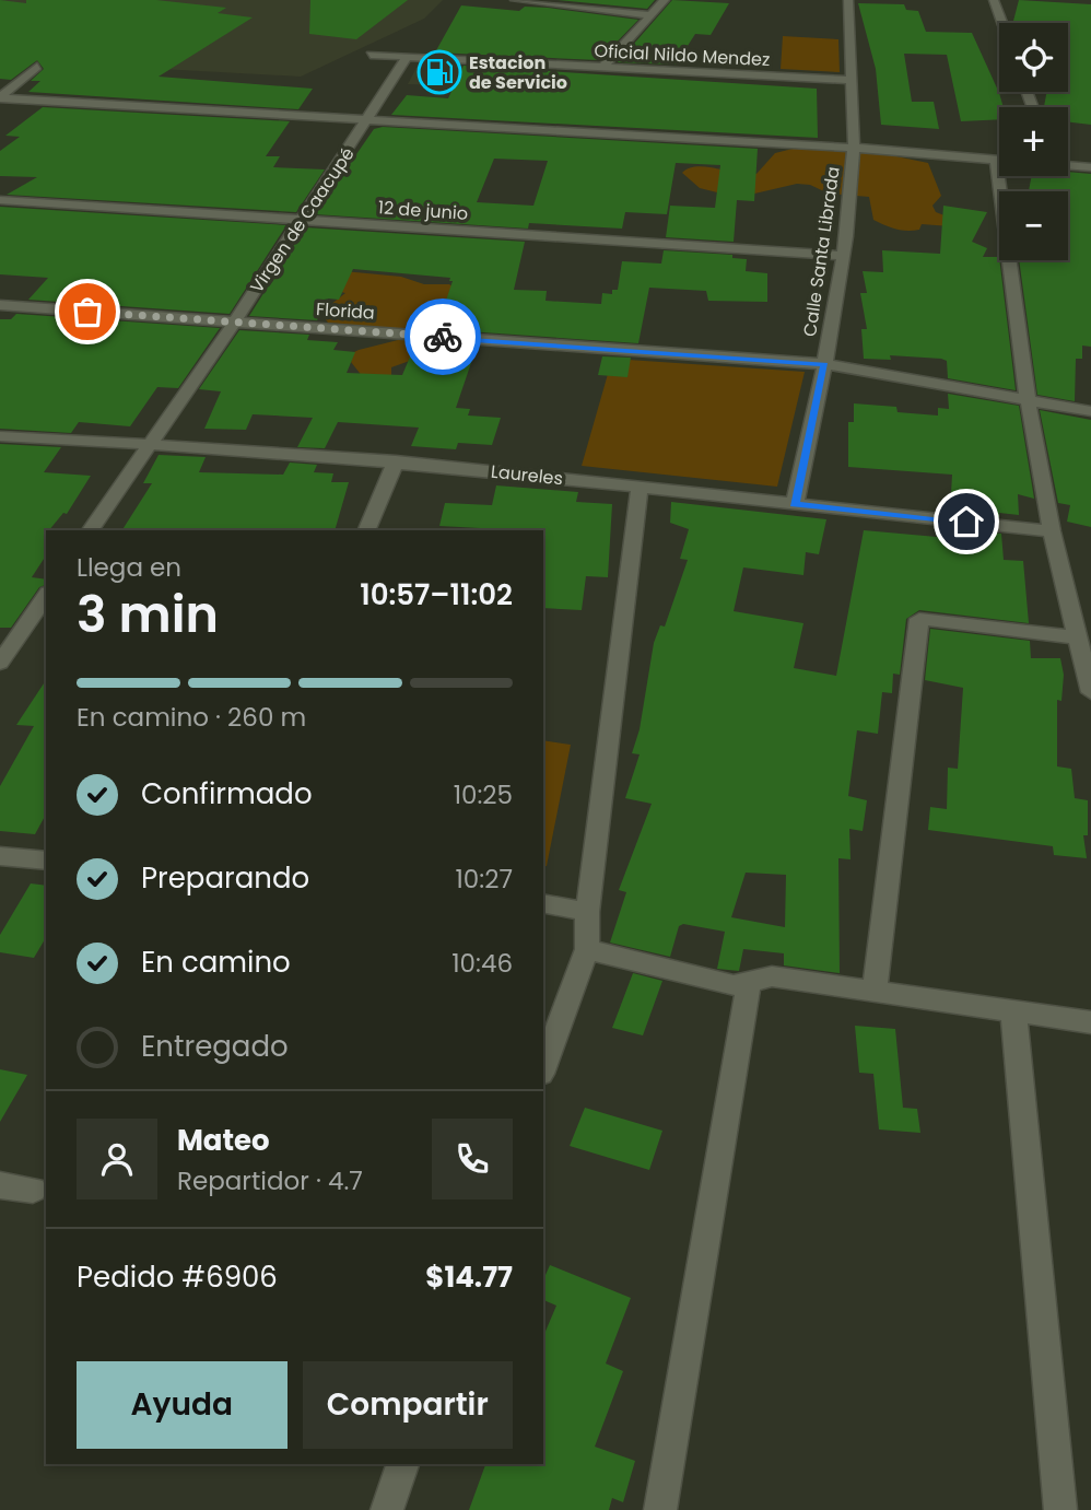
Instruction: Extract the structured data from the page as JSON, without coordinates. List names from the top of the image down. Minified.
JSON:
{"streets":{"street":["Oficial Nildo Mendez","12 de junio","Virgen de Caacupé","Calle Santa Librada","Florida","Laureles"]},"crossings":[["Oficial Nildo Mendez","Virgen de Caacupé"],["Oficial Nildo Mendez","Calle Santa Librada"],["12 de junio","Virgen de Caacupé"],["12 de junio","Calle Santa Librada"],["Virgen de Caacupé","Florida"],["Virgen de Caacupé","Laureles"],["Calle Santa Librada","Florida"],["Calle Santa Librada","Laureles"]],"places":{"fuel station":["Estacion de Servicio"]},"page":{"map_buttons":["+","−"],"heading":["3 min","Llega en","10:57–11:02"],"panel":["Mateo","Repartidor · 4.7","Pedido #6906","$14.77"],"bar":"En camino · 260 m","list":[["Confirmado","10:25"],["Preparando","10:27"],["En camino","10:46"],"Entregado"],"buttons":["Ayuda","Compartir"]}}
